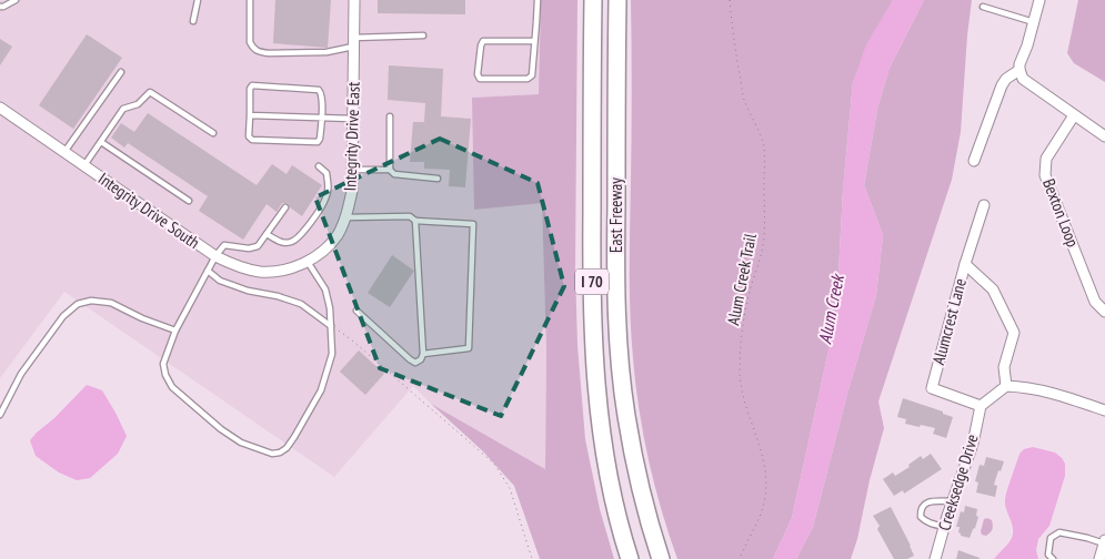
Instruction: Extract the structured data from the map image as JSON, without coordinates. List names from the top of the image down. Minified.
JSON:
{"streets":{"highway":["East Freeway","I 70"],"street":["Integrity Drive East","Integrity Drive South","Bexton Loop","Alumcrest Lane","Creeksedge Drive"],"path":["Alum Creek Trail"]},"crossings":[["Integrity Drive East","Integrity Drive South"],["Alumcrest Lane","Creeksedge Drive"]],"water":["Alum Creek"]}
